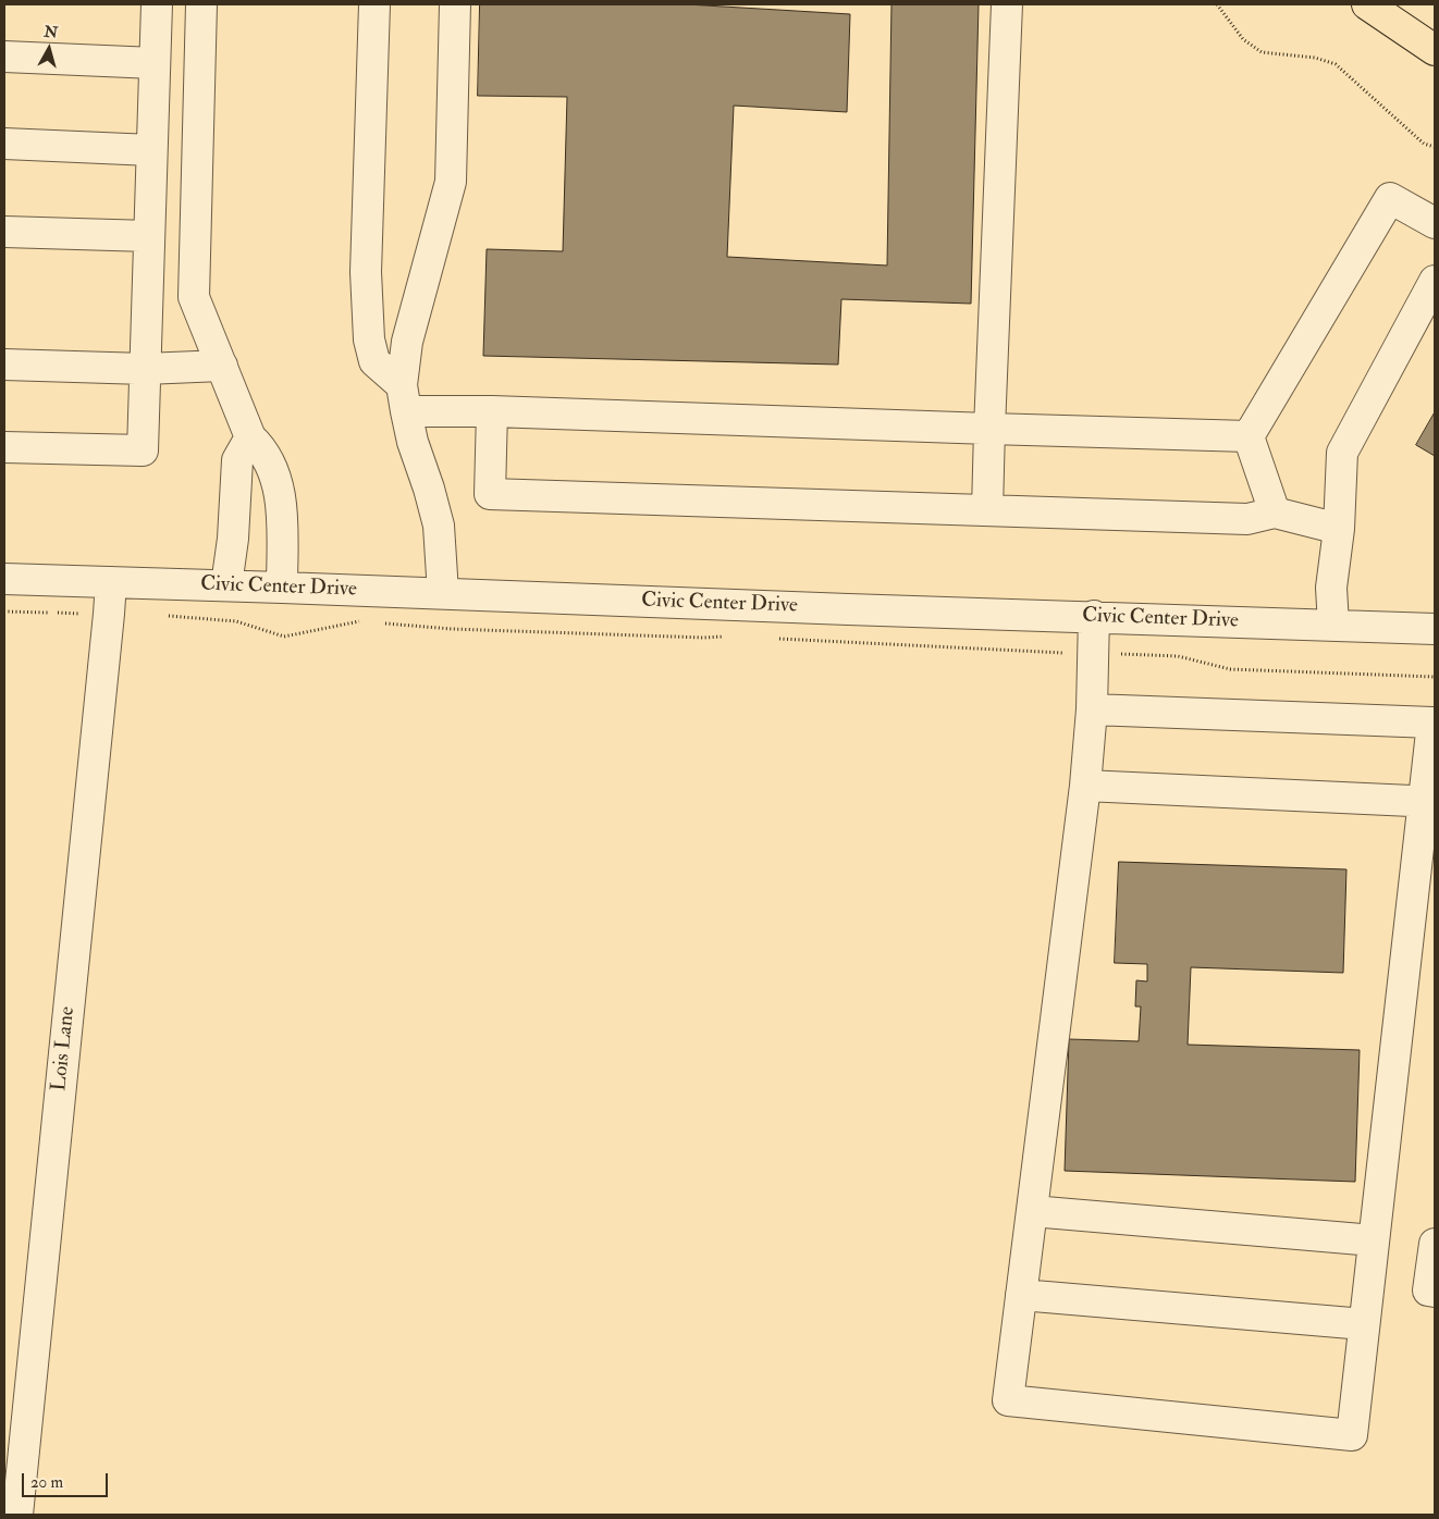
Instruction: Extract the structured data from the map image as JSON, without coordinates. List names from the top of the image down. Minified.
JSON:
{"streets":{"street":["Civic Center Drive","Lois Lane"]},"crossings":[["Civic Center Drive","Lois Lane"]],"scale_bar":"20 m","north":"top"}
